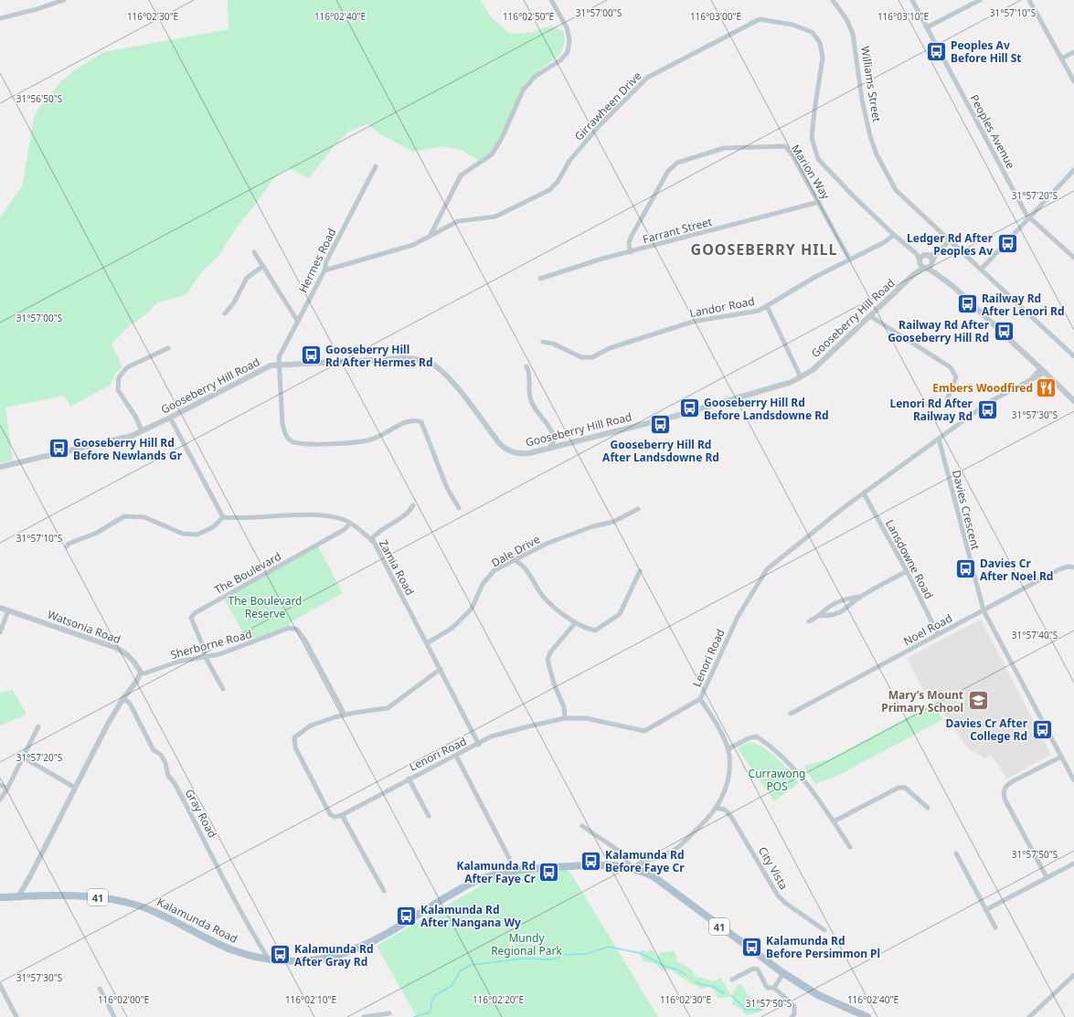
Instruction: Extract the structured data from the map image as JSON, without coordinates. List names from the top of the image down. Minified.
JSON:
{"streets":{"main road":["41","Kalamunda Road"],"street":["Williams Street","Girrawheen Drive","Peoples Avenue","Marion Way","Farrant Street","Hermes Road","Landor Road","Gooseberry Hill Road","Davies Crescent","Dale Drive","Lansdowne Road","Zamia Road","The Boulevard","Watsonia Road","Noel Road","Sherborne Road","Lenori Road","Gray Road","City Vista"]},"crossings":[["Girrawheen Drive","Hermes Road"],["Girrawheen Drive","Landor Road"],["Girrawheen Drive","Gooseberry Hill Road"],["Marion Way","Farrant Street"],["Marion Way","Landor Road"],["Hermes Road","Gooseberry Hill Road"],["Davies Crescent","Noel Road"],["Davies Crescent","Lenori Road"],["Dale Drive","Zamia Road"],["Lansdowne Road","Noel Road"],["Lansdowne Road","Lenori Road"],["Zamia Road","The Boulevard"],["Zamia Road","Lenori Road"],["The Boulevard","Sherborne Road"],["Watsonia Road","Sherborne Road"],["Gray Road","Kalamunda Road"]],"districts":["GOOSEBERRY HILL"],"parks":["The Boulevard Reserve","Currawong POS","Mundy Regional Park"],"places":{"bus stop":["Peoples Av Before Hill St","Ledger Rd After Peoples Av","Railway Rd After Lenori Rd","Railway Rd After Gooseberry Hill Rd","Gooseberry Hill Rd After Hermes Rd","Gooseberry Hill Rd Before Landsdowne Rd","Lenori Rd After Railway Rd","Gooseberry Hill Rd After Landsdowne Rd","Gooseberry Hill Rd Before Newlands Gr","Davies Cr After Noel Rd","Davies Cr After College Rd","Kalamunda Rd Before Faye Cr","Kalamunda Rd After Faye Cr","Kalamunda Rd After Nangana Wy","Kalamunda Rd Before Persimmon Pl","Kalamunda Rd After Gray Rd"],"restaurant":["Embers Woodfired"],"school or university":["Mary’s Mount Primary School"]},"coordinates":["31°57'00\"S","31°57'10\"S","116°02'30\"E","116°02'40\"E","116°02'50\"E","116°03'00\"E","116°03'10\"E","31°56'50\"S","31°57'20\"S","31°57'30\"S","31°57'40\"S","31°57'50\"S","116°02'00\"E","116°02'10\"E","116°02'20\"E"]}
